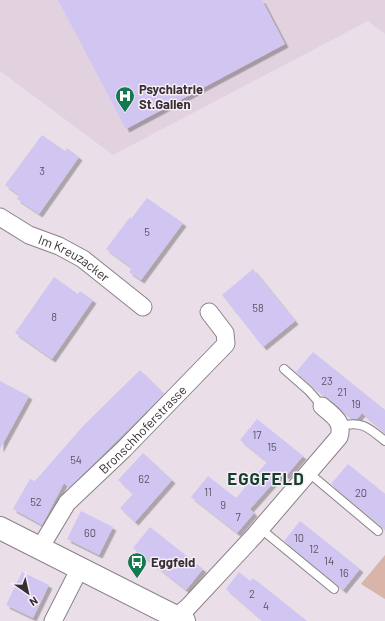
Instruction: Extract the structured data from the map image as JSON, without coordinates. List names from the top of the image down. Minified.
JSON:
{"streets":{"street":["Im Kreuzacker","Bronschhoferstrasse"]},"districts":["EGGFELD"],"places":{"hospital":["Psychiatrie St.Gallen"],"bus stop":["Eggfeld"]},"house_numbers":["3","5","58","8","23","21","19","17","15","54","62","11","20","52","9","7","60","10","12","14","16","2","4"],"north":"bottom right"}
